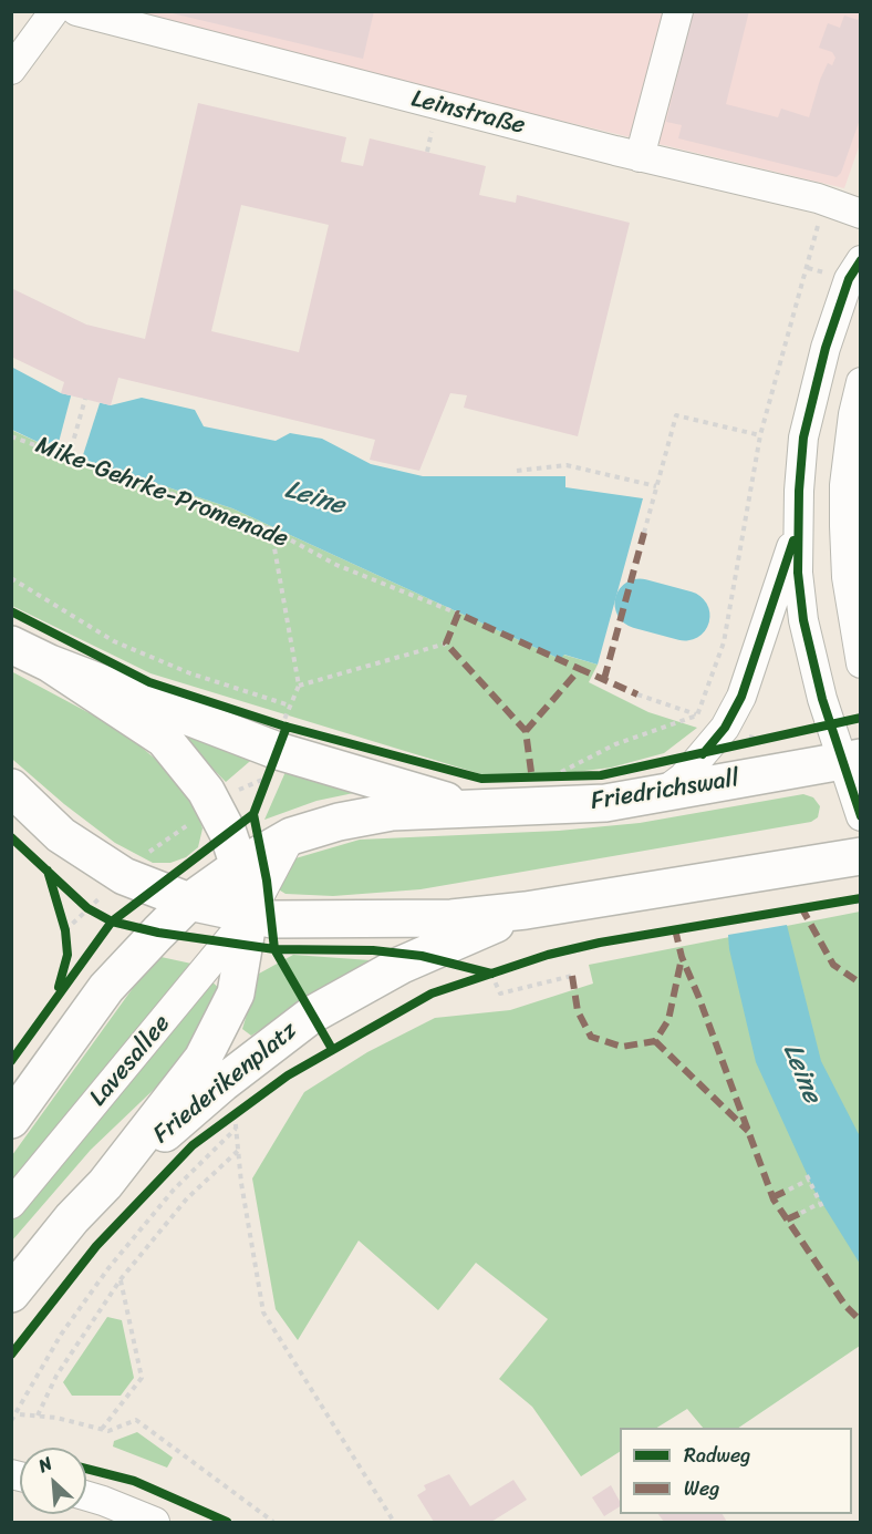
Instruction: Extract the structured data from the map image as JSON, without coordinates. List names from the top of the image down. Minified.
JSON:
{"streets":{"main road":["Friedrichswall","Friederikenplatz"],"street":["Leinstraße","Lavesallee"],"path":["Mike-Gehrke-Promenade"]},"crossings":[["Lavesallee","Friederikenplatz"]],"water":["Leine"],"legend":["Radweg","Weg"],"north":"top left"}
